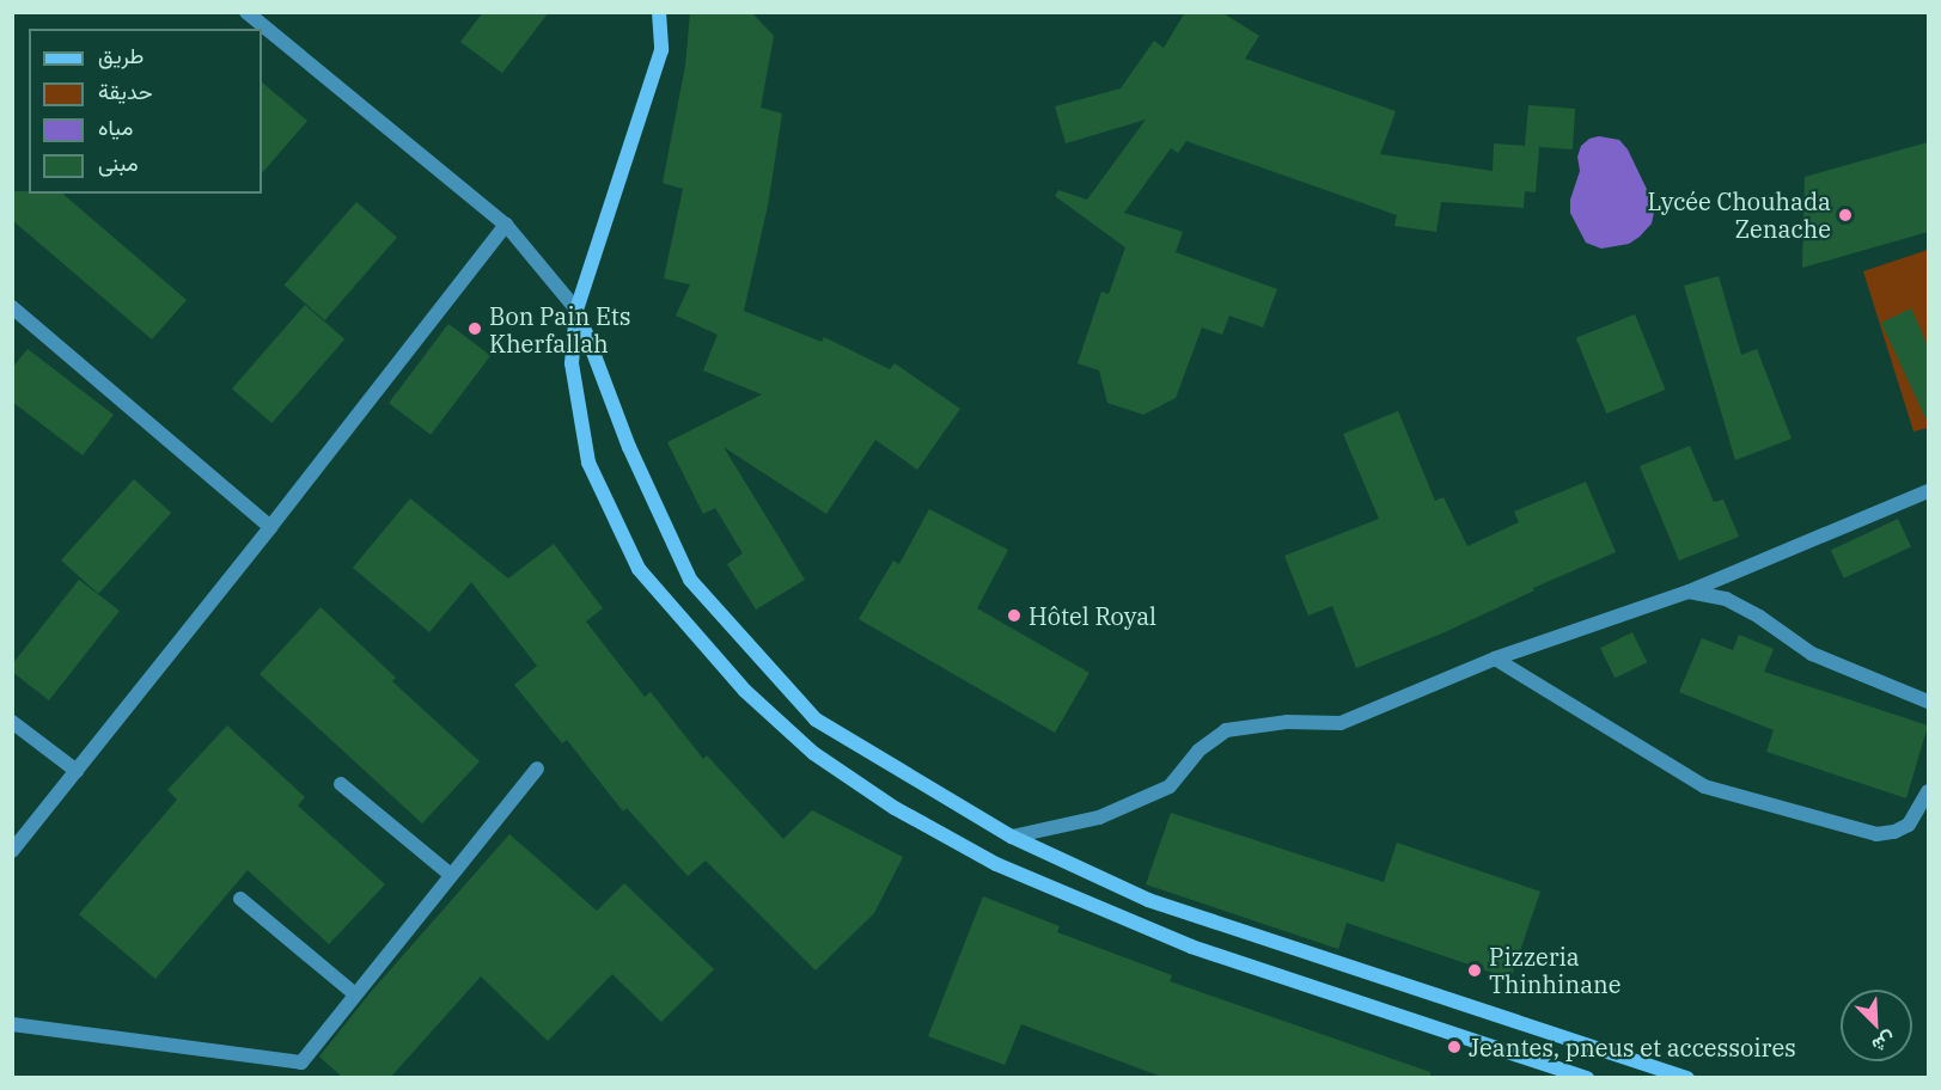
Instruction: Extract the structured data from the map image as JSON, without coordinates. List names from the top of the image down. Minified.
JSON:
{"places":["Lycée Chouhada Zenache","Bon Pain Ets Kherfallah","Hôtel Royal","Pizzeria Thinhinane","Jeantes, pneus et accessoires"],"legend":["طريق","حديقة","مياه","مبنى"],"north":"bottom right"}
